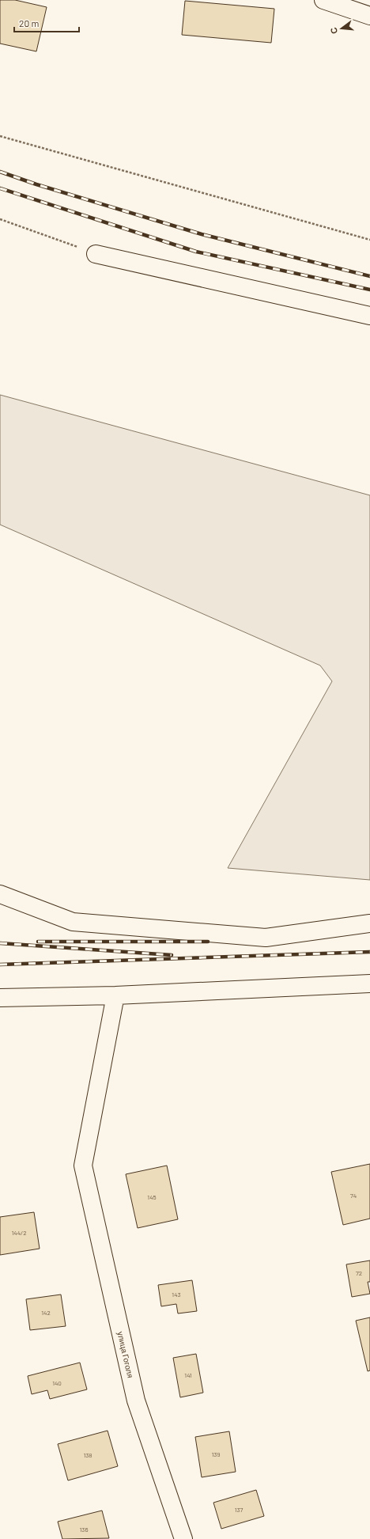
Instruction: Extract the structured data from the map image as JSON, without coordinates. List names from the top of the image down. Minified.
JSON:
{"streets":{"street":["улица Гоголя"]},"house_numbers":["74","145","144/2","72","143","142","141","140","139","138","137","136"],"scale_bar":"20 m","north":"left"}
